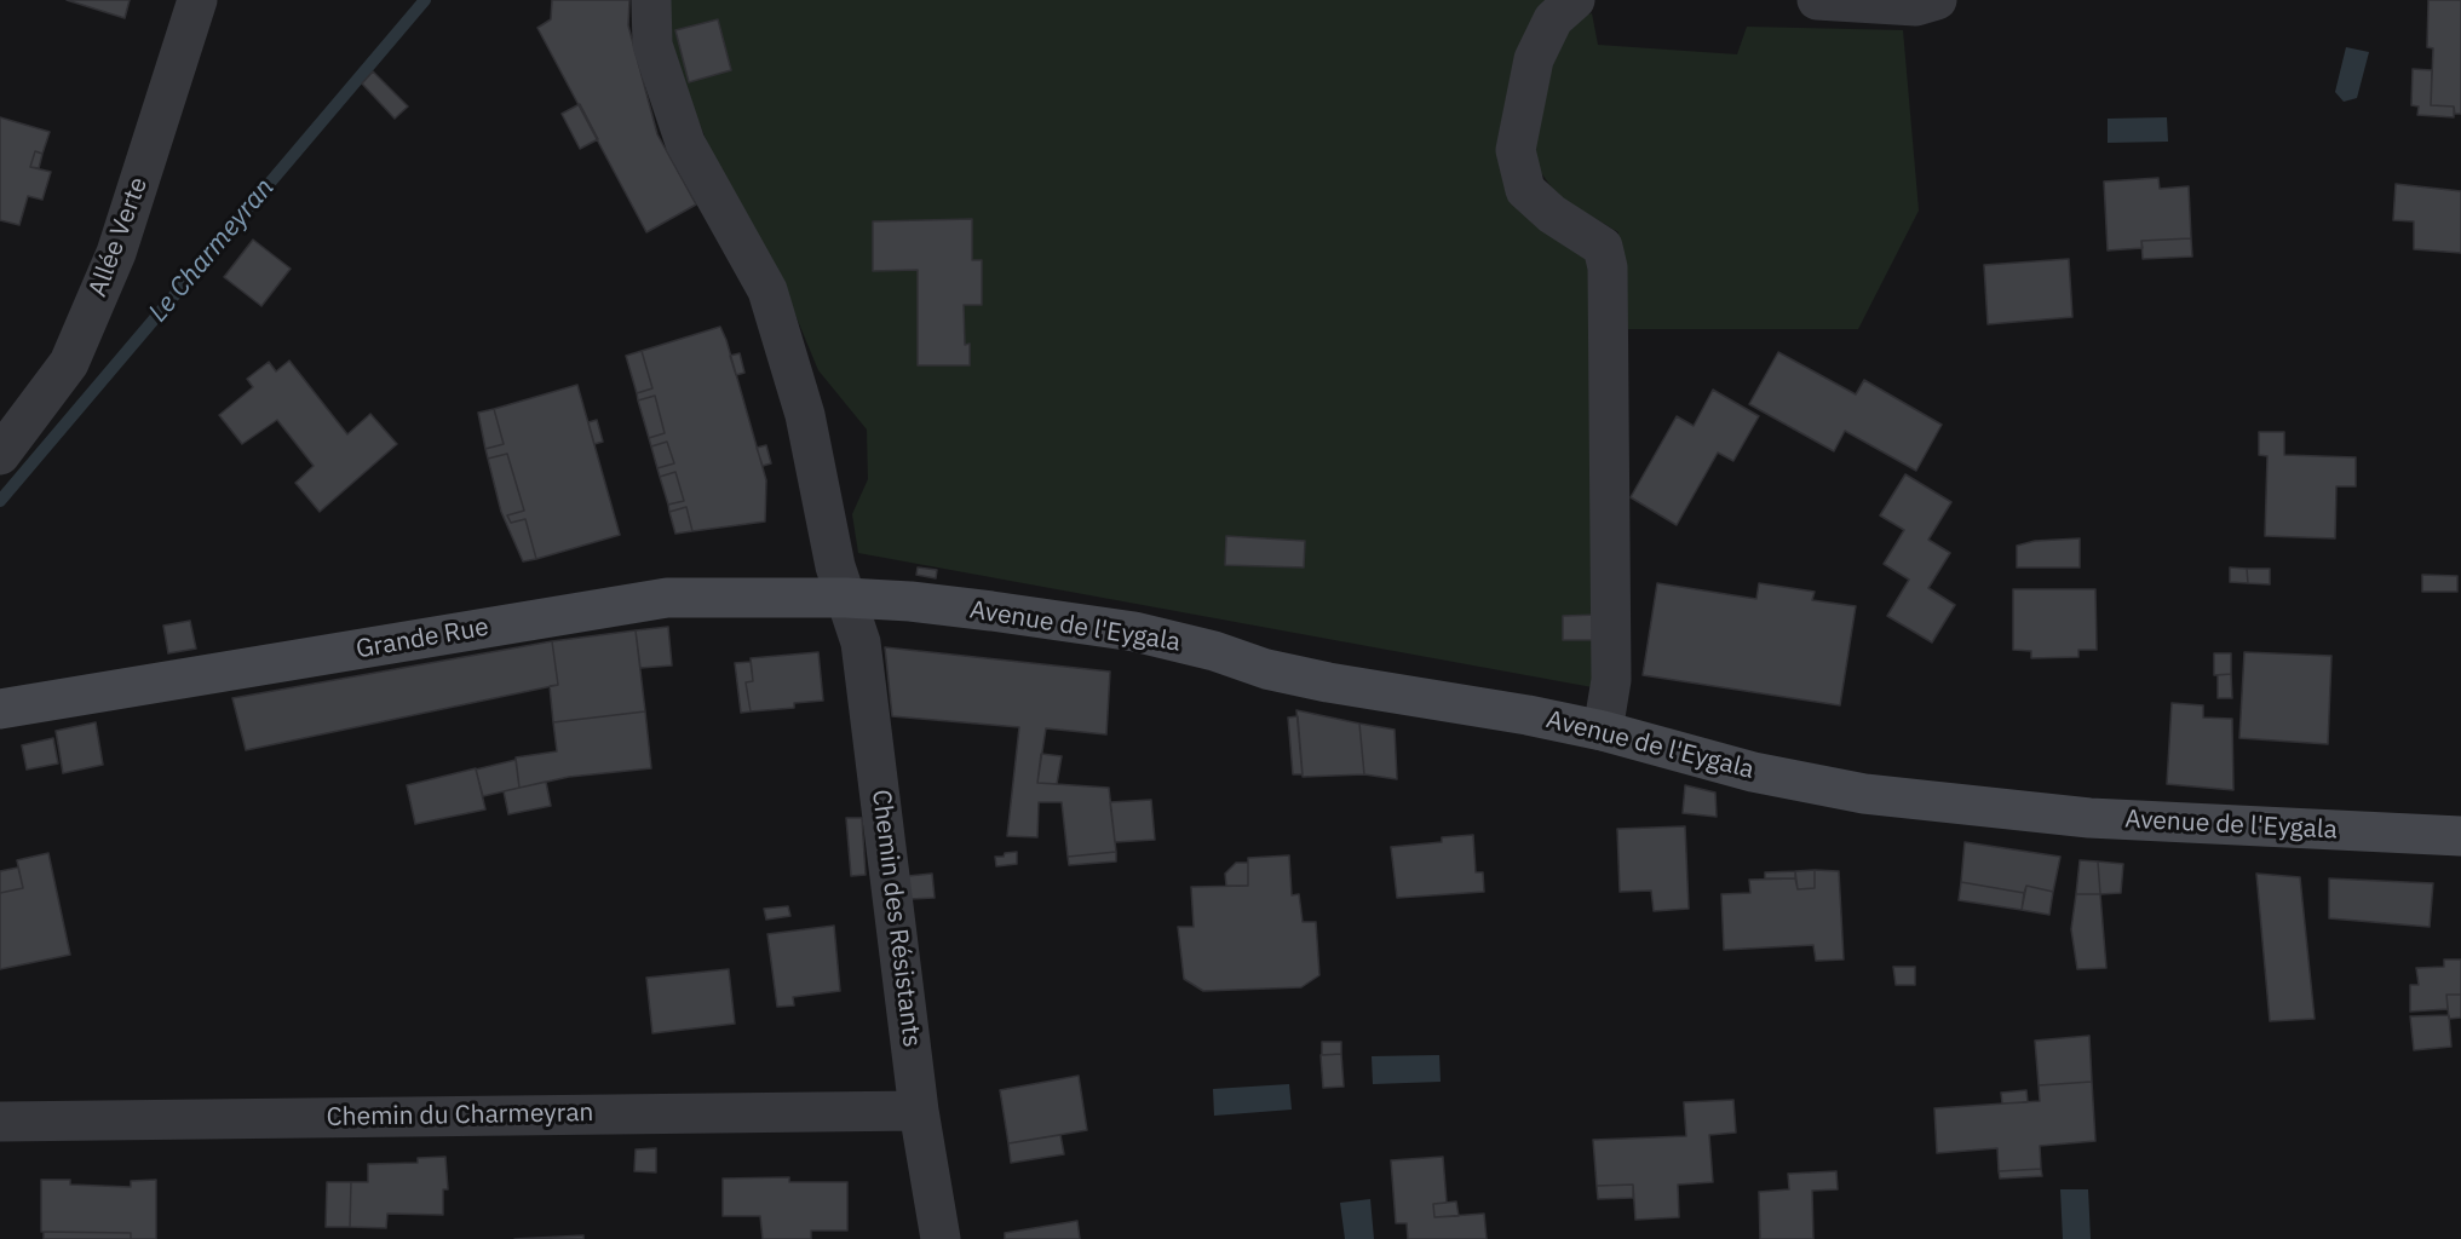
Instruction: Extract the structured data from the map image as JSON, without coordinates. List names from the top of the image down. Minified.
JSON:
{"streets":{"street":["Allée Verte","Avenue de l'Eygala","Grande Rue","Chemin des Résistants","Chemin du Charmeyran"]},"crossings":[["Avenue de l'Eygala","Grande Rue"],["Avenue de l'Eygala","Chemin des Résistants"],["Grande Rue","Chemin des Résistants"],["Chemin des Résistants","Chemin du Charmeyran"]],"water":["Le Charmeyran"]}
